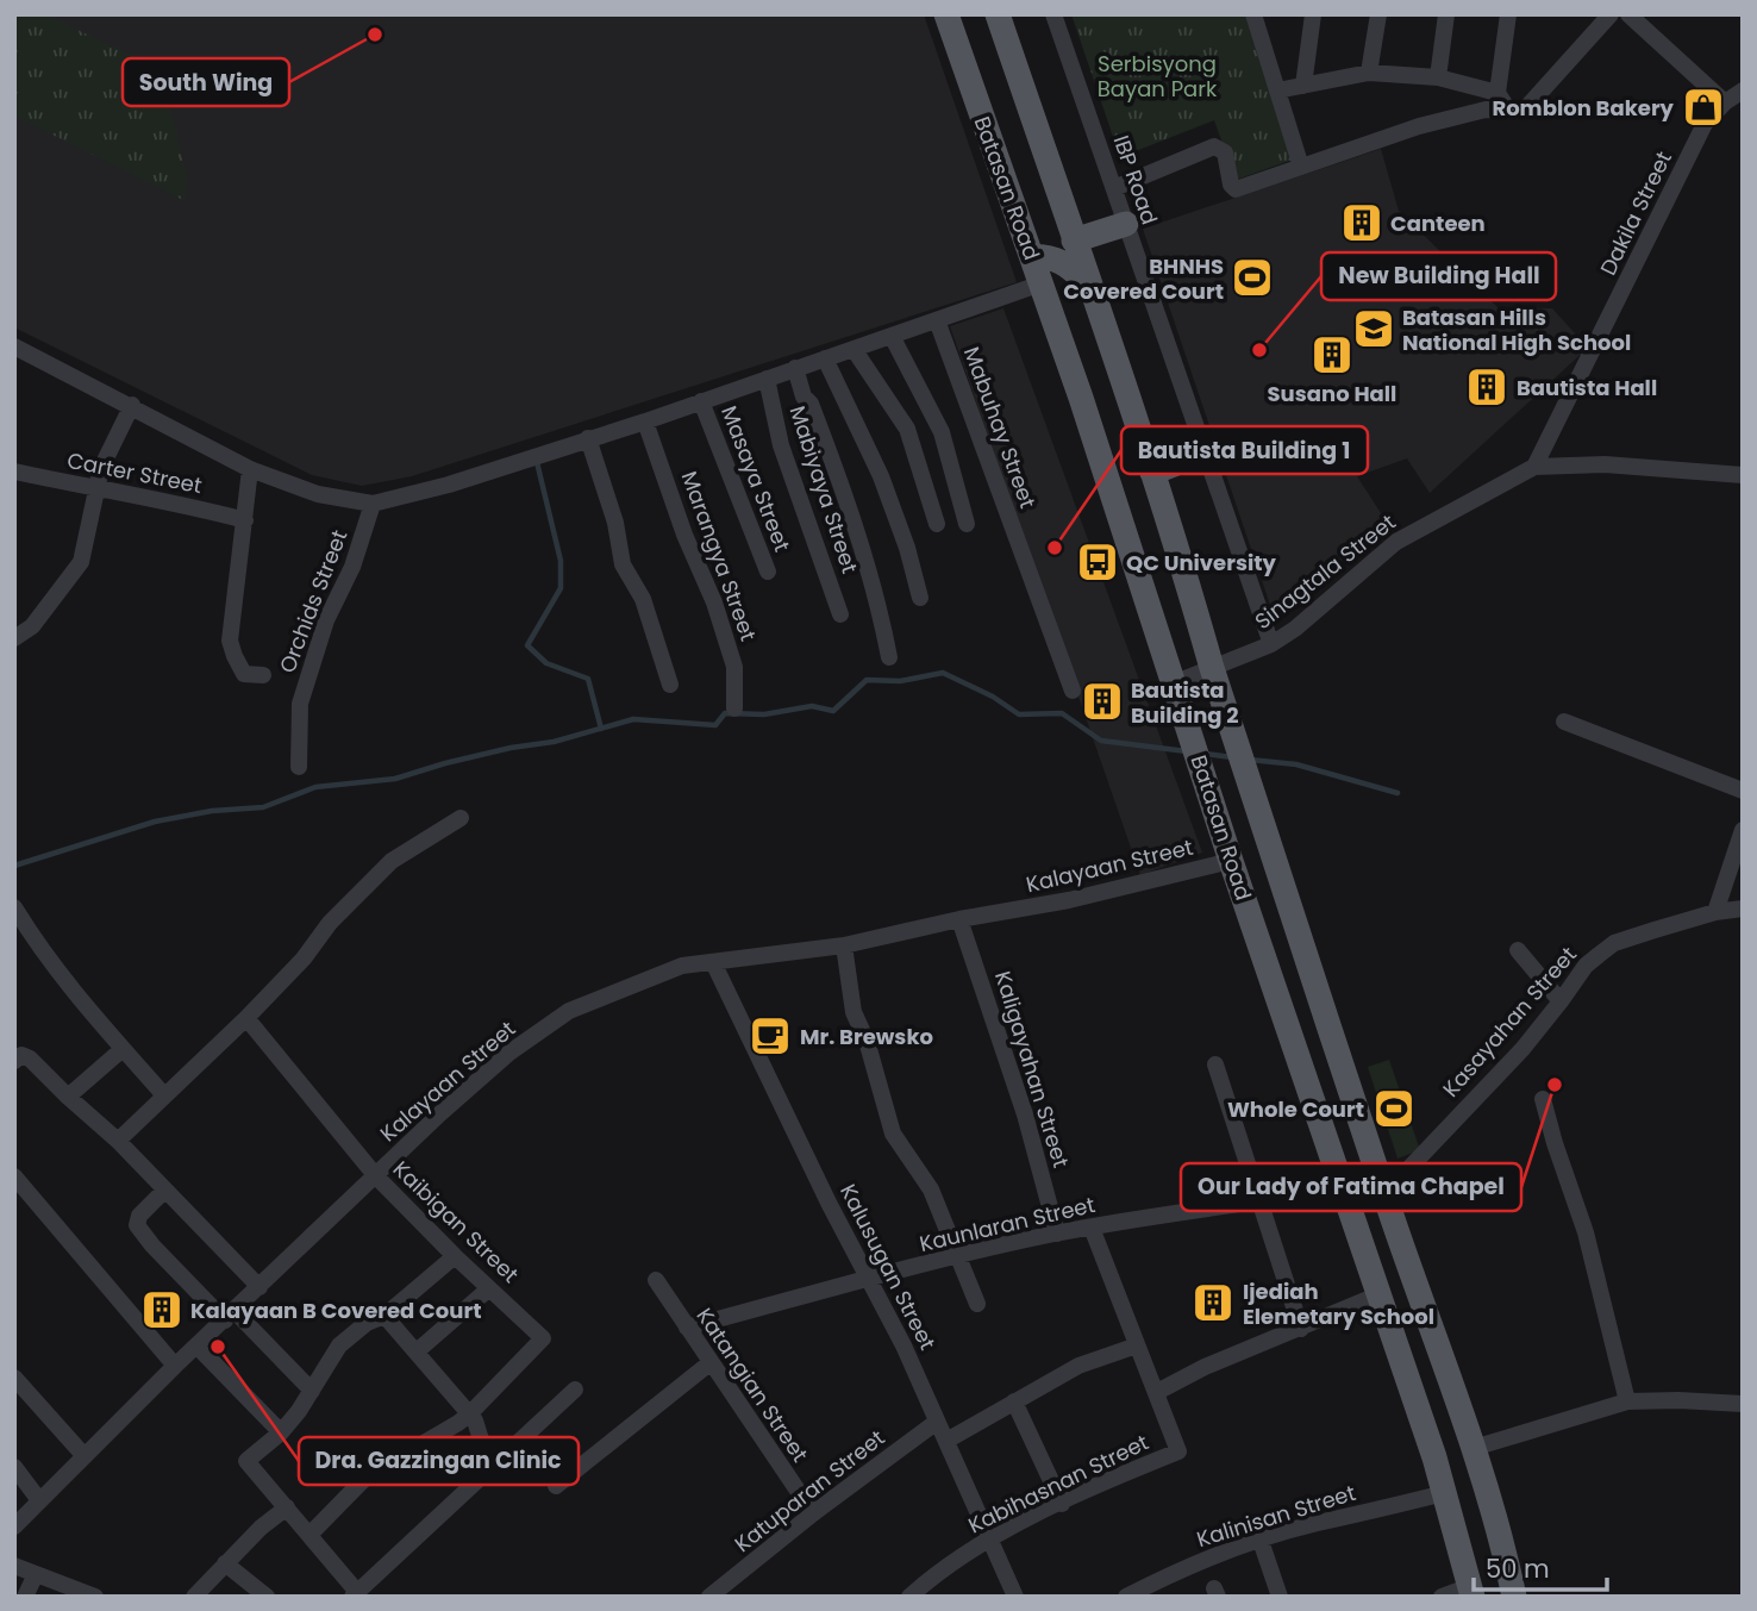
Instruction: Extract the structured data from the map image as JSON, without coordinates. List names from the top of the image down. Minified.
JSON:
{"streets":{"main road":["Batasan Road"],"street":["IBP Road","Dakila Street","Mabuhay Street","Carter Street","Masaya Street","Mabiyaya Street","Marangya Street","Sinagtala Street","Orchids Street","Kalayaan Street","Kasayahan Street","Kaligayahan Street","Kaibigan Street","Kaunlaran Street","Kalusugan Street","Katangian Street","Kabihasnan Street","Katuparan Street","Kalinisan Street"]},"crossings":[["IBP Road","Sinagtala Street"],["Batasan Road","Sinagtala Street"],["Batasan Road","Kalayaan Street"],["Batasan Road","Kasayahan Street"],["Batasan Road","Kaunlaran Street"],["Batasan Road","Kalinisan Street"],["Dakila Street","Sinagtala Street"],["Kalayaan Street","Kaligayahan Street"],["Kalayaan Street","Kaibigan Street"],["Kalayaan Street","Kalusugan Street"],["Kaligayahan Street","Kaunlaran Street"],["Kaunlaran Street","Kalusugan Street"],["Kaunlaran Street","Katangian Street"],["Kalusugan Street","Kabihasnan Street"],["Kalusugan Street","Katuparan Street"],["Katangian Street","Katuparan Street"]],"parks":["Serbisyong Bayan Park"],"places":{"other":["South Wing","New Building Hall","Bautista Building 1","Our Lady of Fatima Chapel","Dra. Gazzingan Clinic"],"shop":["Romblon Bakery"],"building":["Canteen","Susano Hall","Bautista Hall","Bautista Building 2","Ijediah Elemetary School","Kalayaan B Covered Court"],"sports":["BHNHS Covered Court","Whole Court"],"school or university":["Batasan Hills National High School"],"bus stop":["QC University"],"cafe":["Mr. Brewsko"]},"scale_bar":"50 m"}
